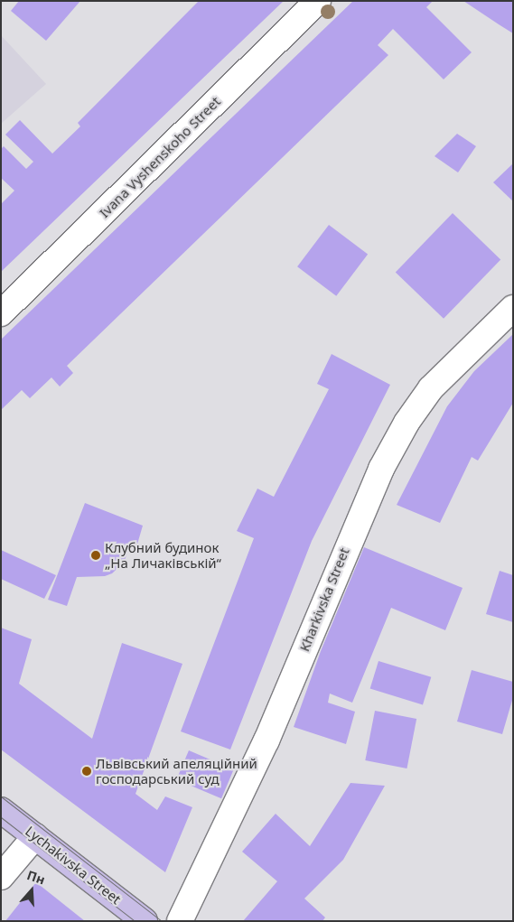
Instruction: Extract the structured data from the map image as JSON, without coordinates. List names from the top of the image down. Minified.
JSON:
{"streets":{"main road":["Lychakivska Street"],"street":["Ivana Vyshenskoho Street","Kharkivska Street"]},"places":["Клубний будинок „На Личаківській“","Львівський апеляційний господарський суд"],"north":"top"}
